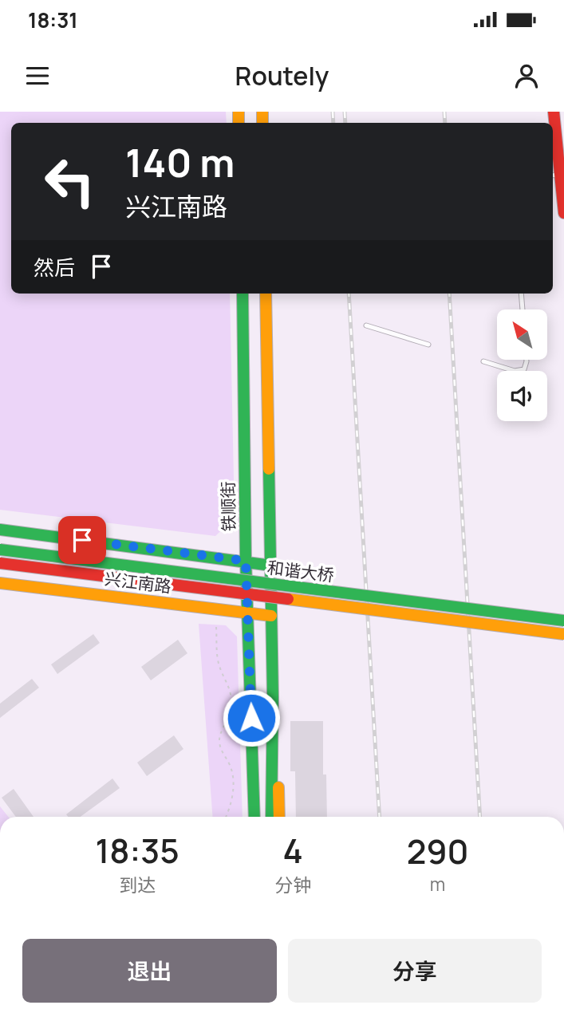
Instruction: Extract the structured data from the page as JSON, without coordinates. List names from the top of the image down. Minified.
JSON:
{"streets":{"main road":["铁顺街","和谐大桥","兴江南路"]},"crossings":[["铁顺街","兴江南路"]],"north":"top left","page":{"status":"18:31","header":"Routely","turn":["140 m","兴江南路"],"then":"然后","eta":["18:35","到达","4","分钟","290","m"],"buttons":["退出","分享"]}}
